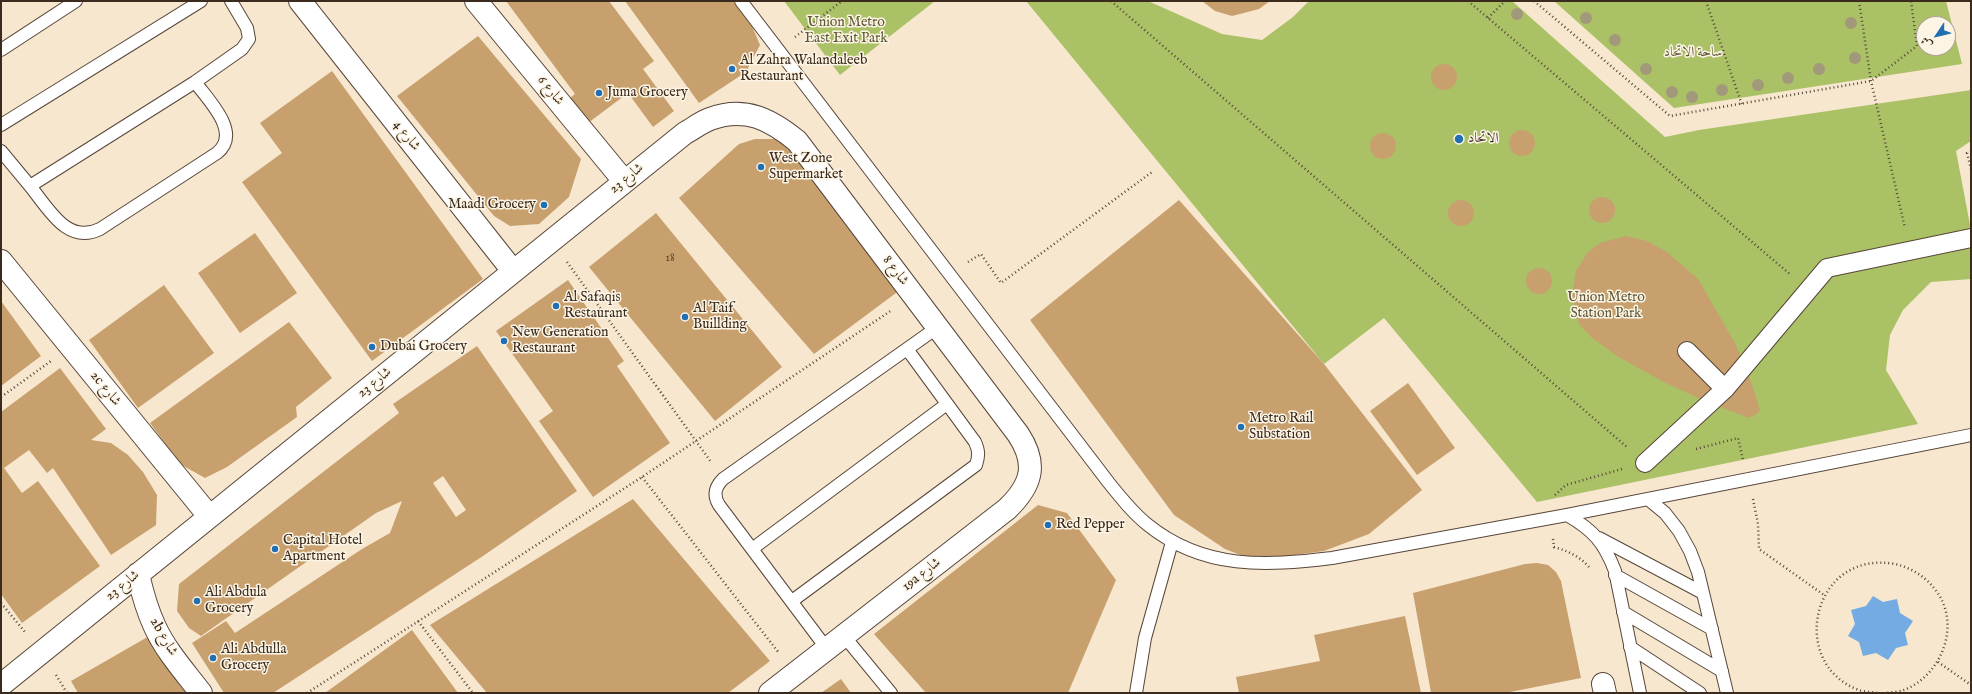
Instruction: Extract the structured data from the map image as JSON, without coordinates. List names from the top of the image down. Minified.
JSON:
{"streets":{"street":["شارع 6","شارع 4","شارع 23","شارع 8","2c شارع","19a شارع","2b شارع"]},"crossings":[["شارع 6","شارع 23"],["شارع 4","شارع 23"],["شارع 23","شارع 8"],["شارع 23","2c شارع"],["شارع 23","2b شارع"],["شارع 8","19a شارع"]],"parks":["Union Metro East Exit Park","ساحة الاتحاد","Union Metro Station Park"],"places":["Al Zahra Walandaleeb Restaurant","Juma Grocery","الاتحاد","West Zone Supermarket","Maadi Grocery","Al Safaqis Restaurant","Al Taif Buillding","New Generation Restaurant","Dubai Grocery","Metro Rail Substation","Red Pepper","Capital Hotel Apartment","Ali Abdula Grocery","Ali Abdulla Grocery"],"house_numbers":["18"],"north":"bottom left"}
